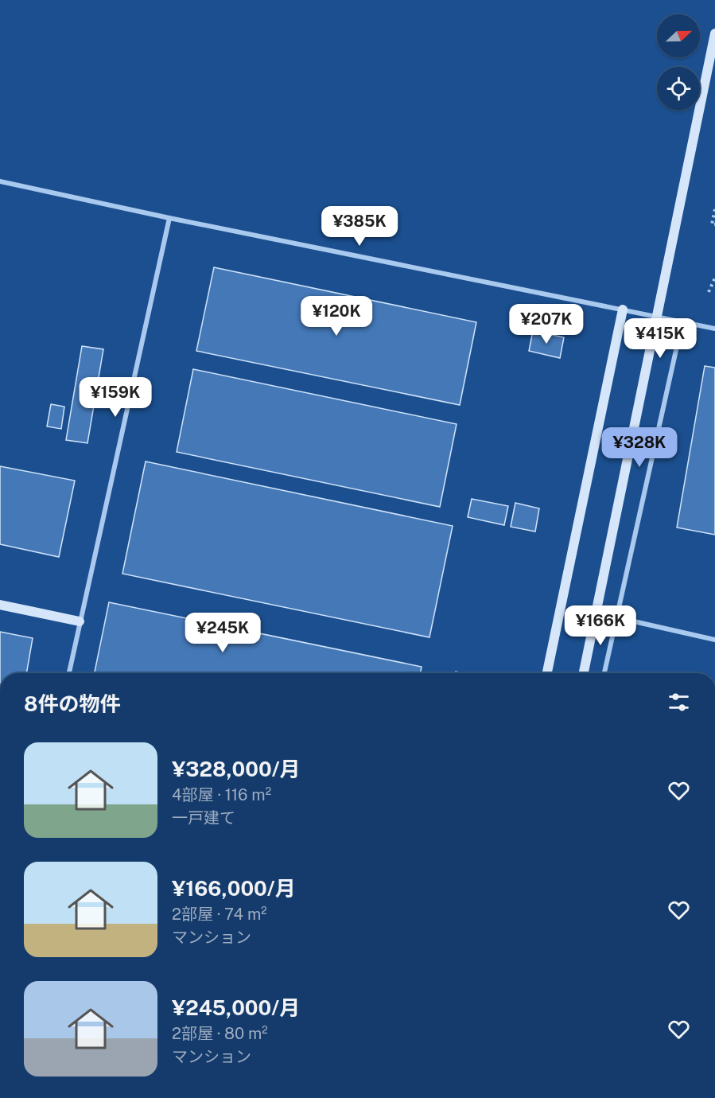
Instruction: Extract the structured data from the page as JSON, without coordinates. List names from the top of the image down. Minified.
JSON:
{"north":"right","page":{"price":["¥385K","¥120K","¥207K","¥415K","¥159K","¥328K","¥166K","¥245K"],"heading":"8件の物件","list":[{"name":"¥328,000/月","note":"4部屋 · 116 m² · 一戸建て"},{"name":"¥166,000/月","note":"2部屋 · 74 m² · マンション"},{"name":"¥245,000/月","note":"2部屋 · 80 m² · マンション"}]}}
